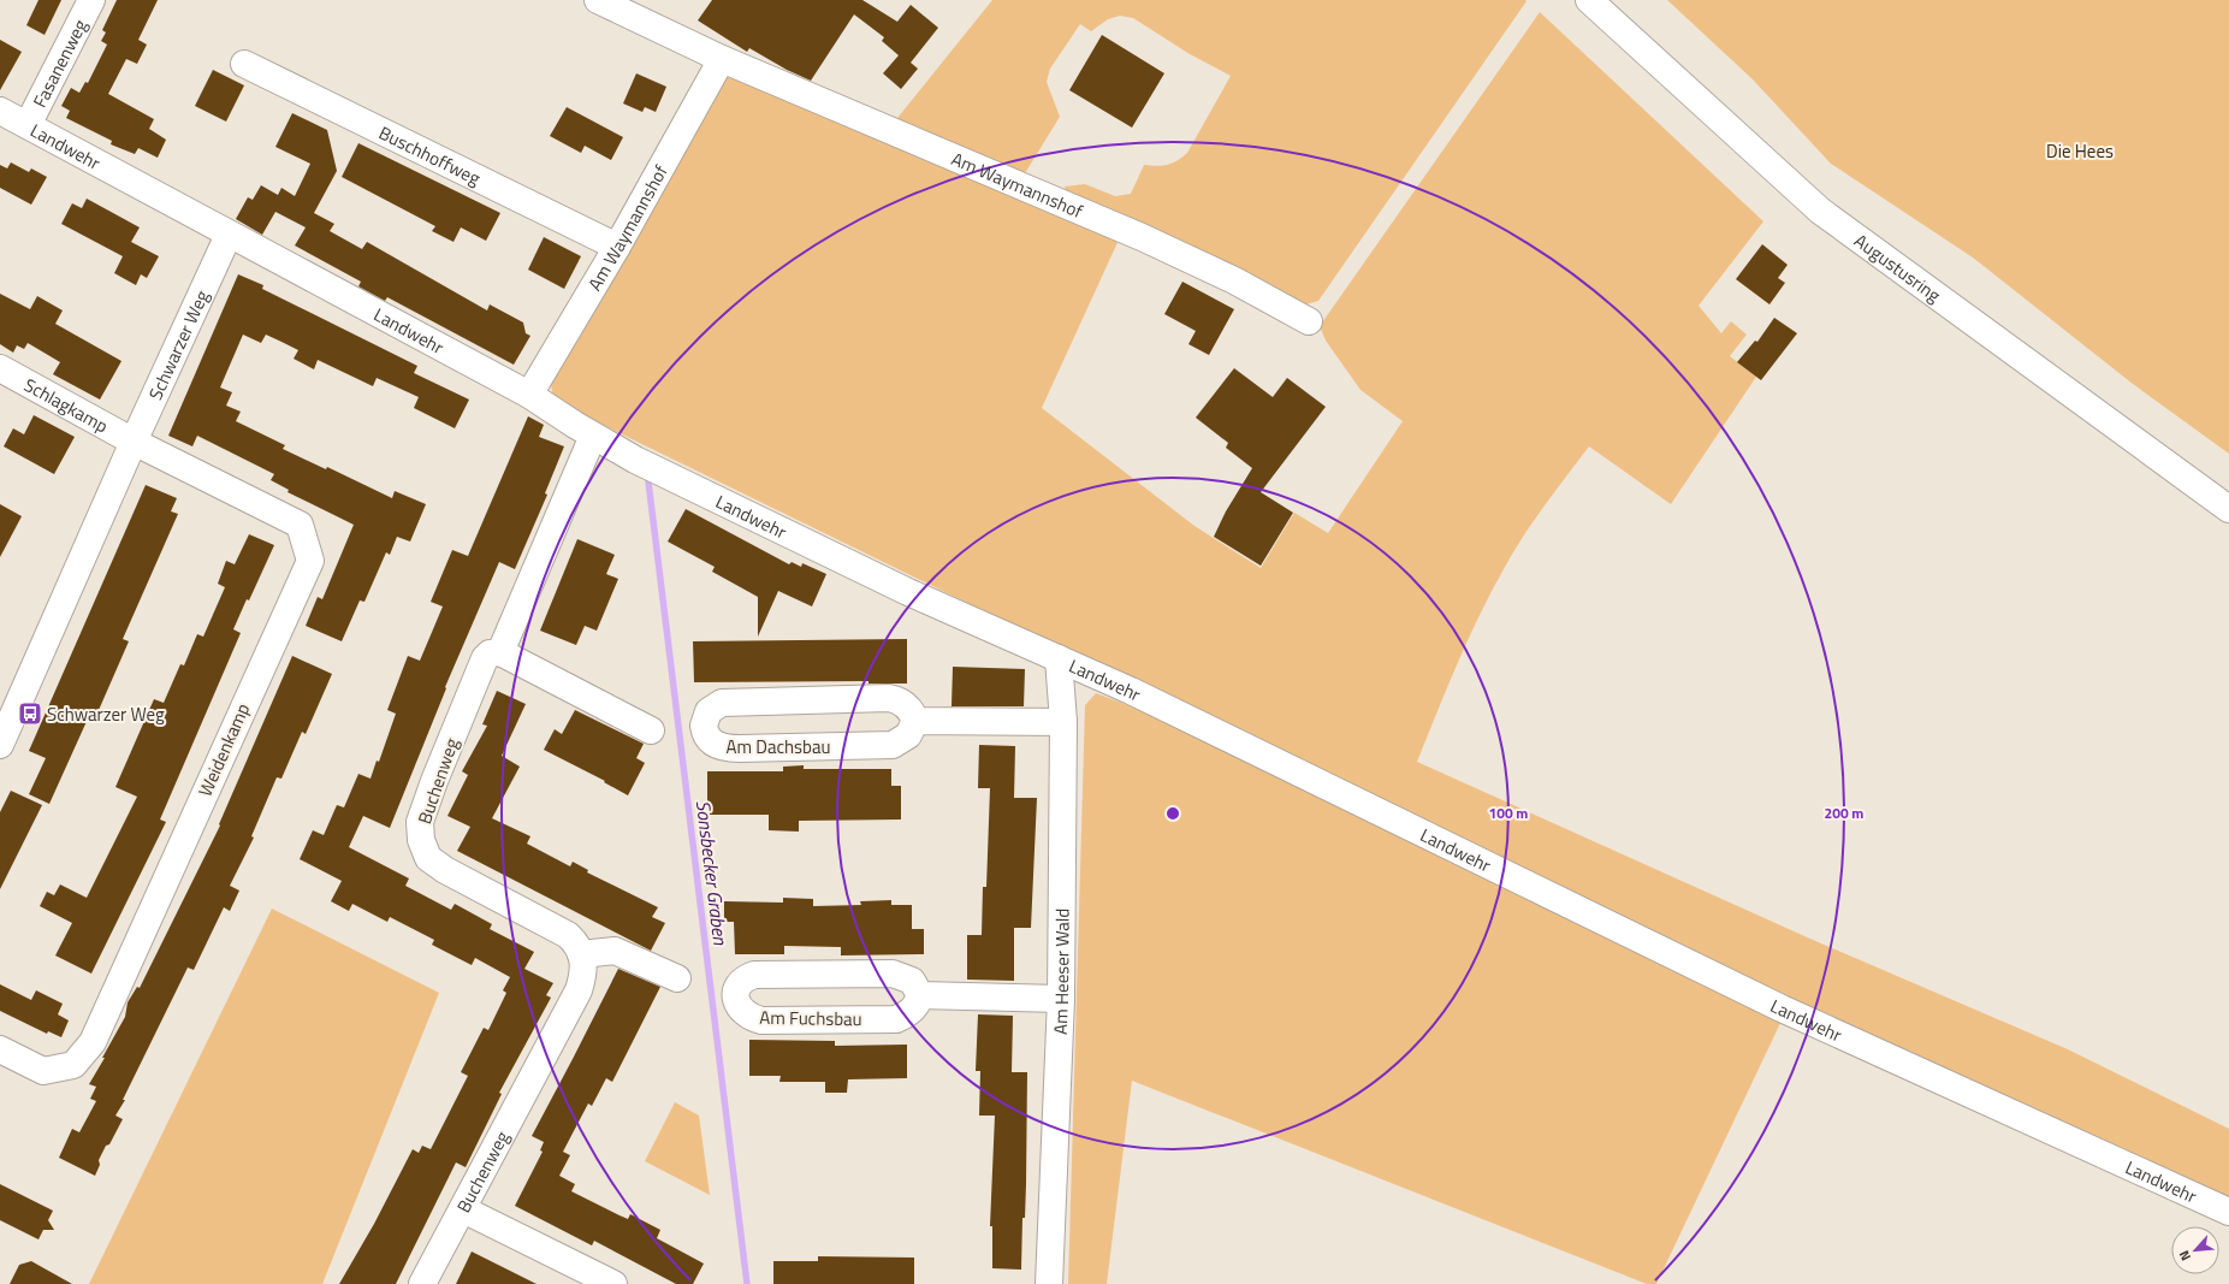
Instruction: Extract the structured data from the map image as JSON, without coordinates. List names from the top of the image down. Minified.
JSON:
{"streets":{"street":["Fasanenweg","Landwehr","Buschhoffweg","Am Waymannshof","Augustusring","Schwarzer Weg","Schlagkamp","Am Dachsbau","Weidenkamp","Buchenweg","Am Heeser Wald","Am Fuchsbau"]},"crossings":[["Fasanenweg","Landwehr"],["Landwehr","Am Waymannshof"],["Landwehr","Schwarzer Weg"],["Landwehr","Am Heeser Wald"],["Buschhoffweg","Am Waymannshof"],["Schwarzer Weg","Schlagkamp"],["Schwarzer Weg","Weidenkamp"],["Schlagkamp","Weidenkamp"]],"water":["Sonsbecker Graben"],"parks":["Die Hees"],"places":{"bus stop":["Schwarzer Weg"]},"north":"bottom left","rings":["100 m","200 m"]}
